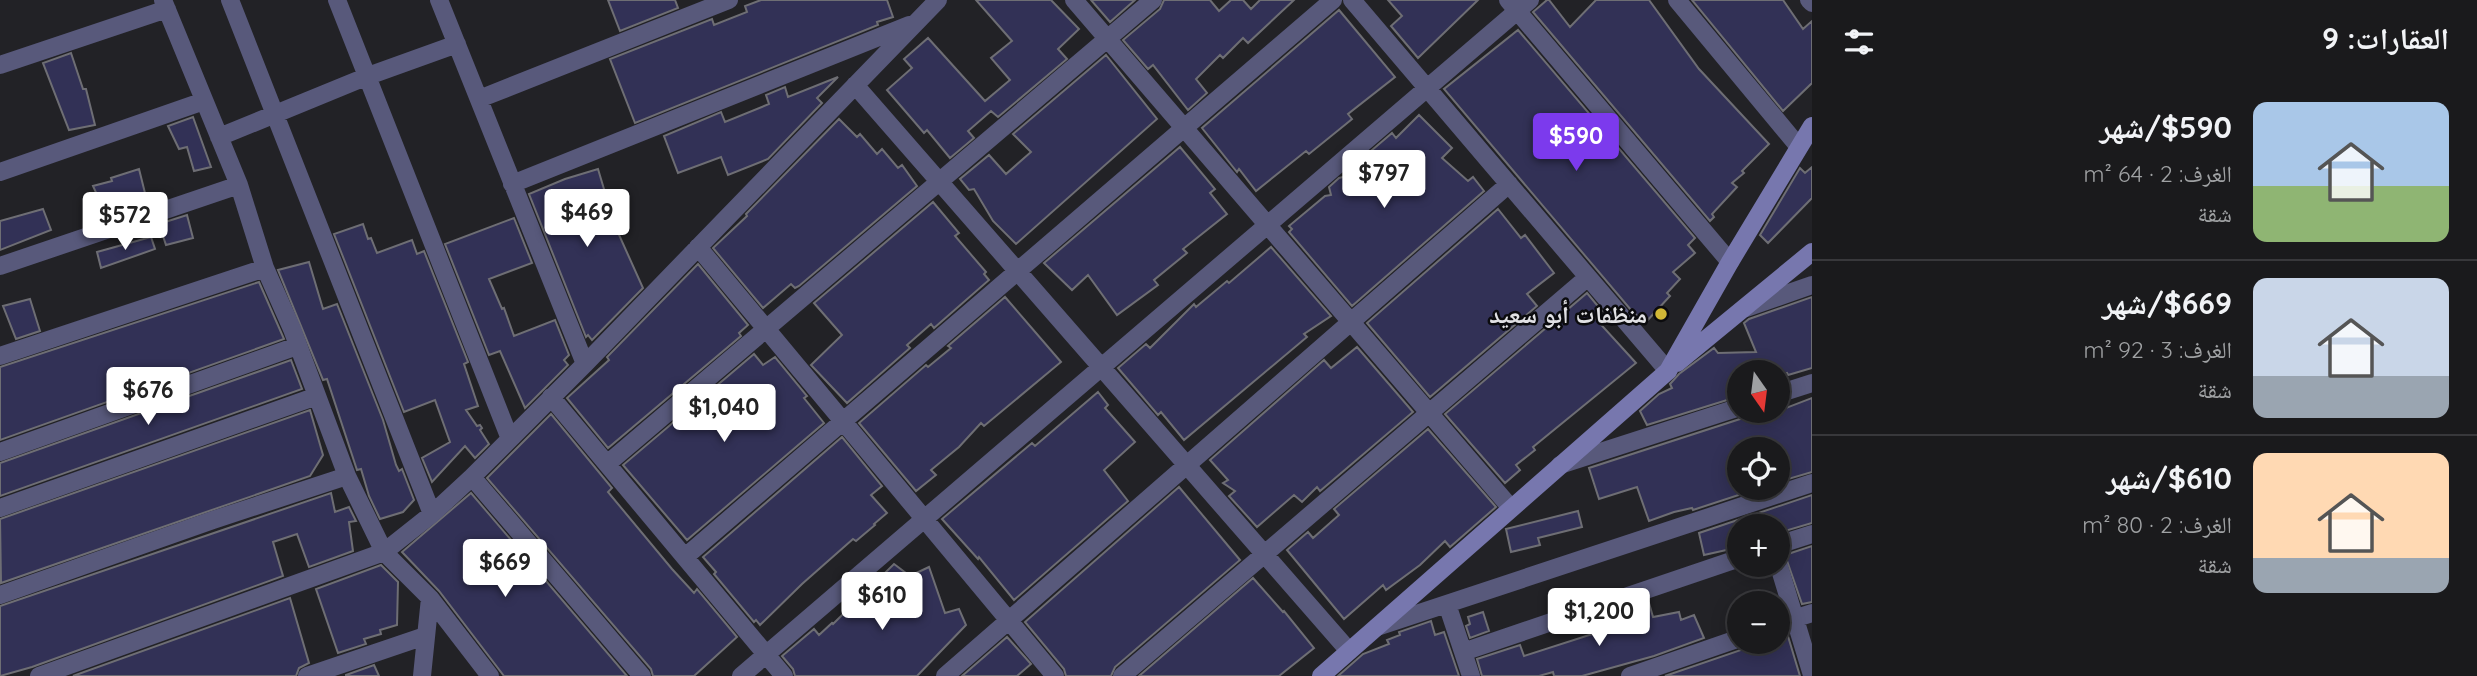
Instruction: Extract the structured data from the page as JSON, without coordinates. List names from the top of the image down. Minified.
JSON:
{"places":["منظفات أبو سعيد"],"north":"bottom","page":{"heading":"العقارات: 9","list":[{"name":"$590/شهر","note":"الغرف: 2 · 64 m² · شقة"},{"name":"$669/شهر","note":"الغرف: 3 · 92 m² · شقة"},{"name":"$610/شهر","note":"الغرف: 2 · 80 m² · شقة"}],"price":["$590","$797","$469","$572","$676","$1,040","$669","$610","$1,200"],"map_buttons":["+","−"]}}
